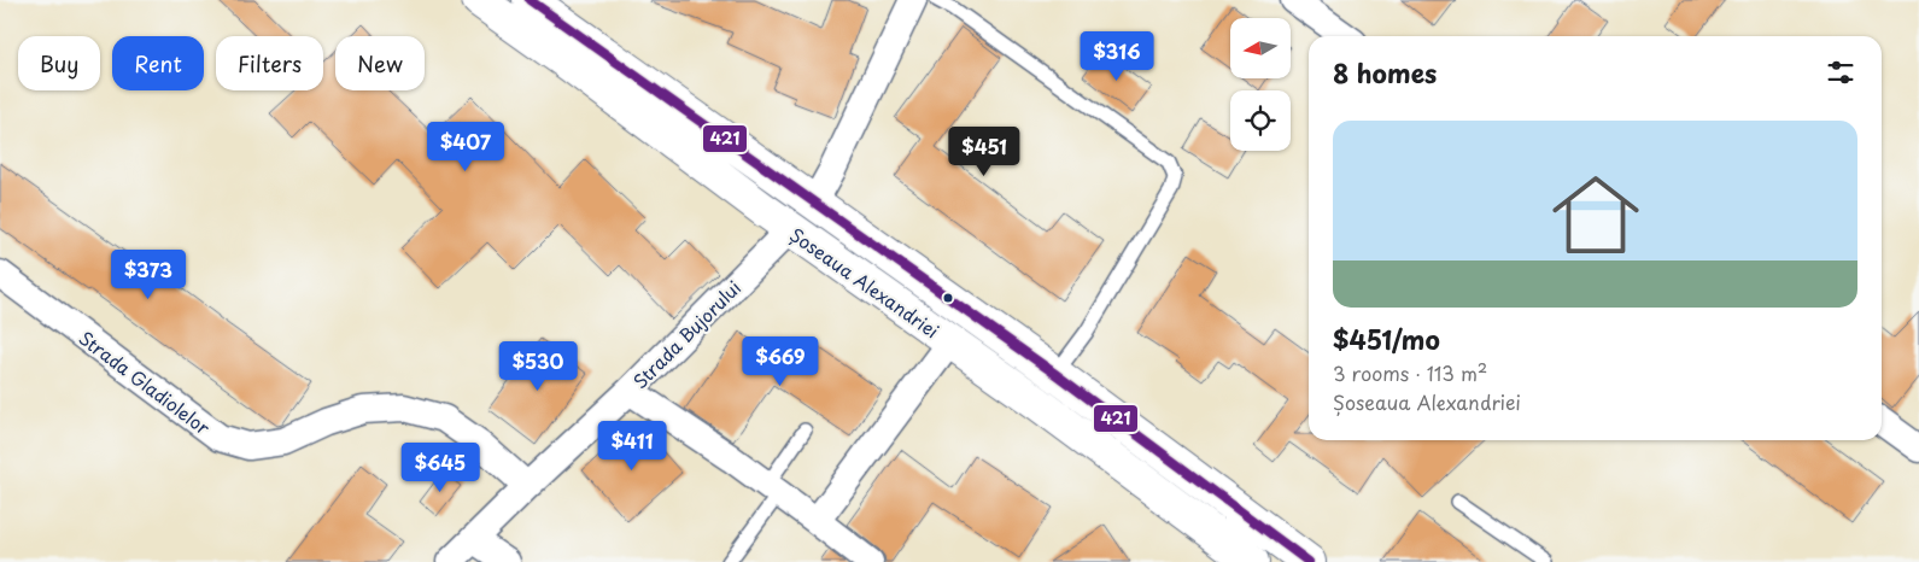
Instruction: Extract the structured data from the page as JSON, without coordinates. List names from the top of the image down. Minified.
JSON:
{"streets":{"highway":["Șoseaua Alexandriei"],"street":["Strada Bujorului","Strada Gladiolelor"]},"crossings":[["Șoseaua Alexandriei","Strada Bujorului"],["Strada Bujorului","Strada Gladiolelor"]],"lines":["transit line 421"],"north":"left","page":{"price":["$316","$407","$451","$373","$669","$530","$411","$645"],"chip":["Buy","Rent","Filters","New"],"heading":"8 homes","list":[{"name":"$451/mo","note":"3 rooms · 113 m² · Șoseaua Alexandriei"}]}}
